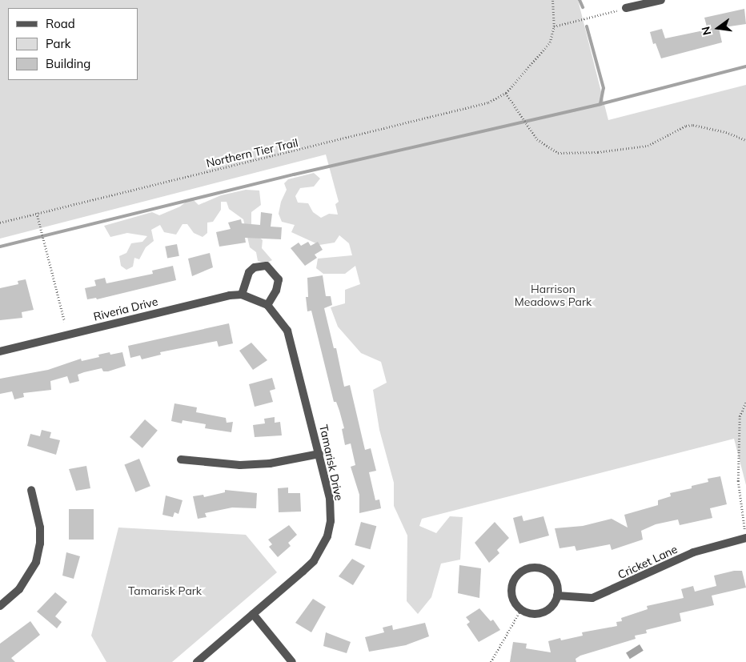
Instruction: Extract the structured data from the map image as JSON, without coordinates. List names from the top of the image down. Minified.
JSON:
{"streets":{"street":["Riveria Drive","Tamarisk Drive","Cricket Lane"],"path":["Northern Tier Trail"]},"crossings":[["Riveria Drive","Tamarisk Drive"]],"parks":["Harrison Meadows Park","Tamarisk Park"],"legend":["Road","Park","Building"],"north":"left"}
